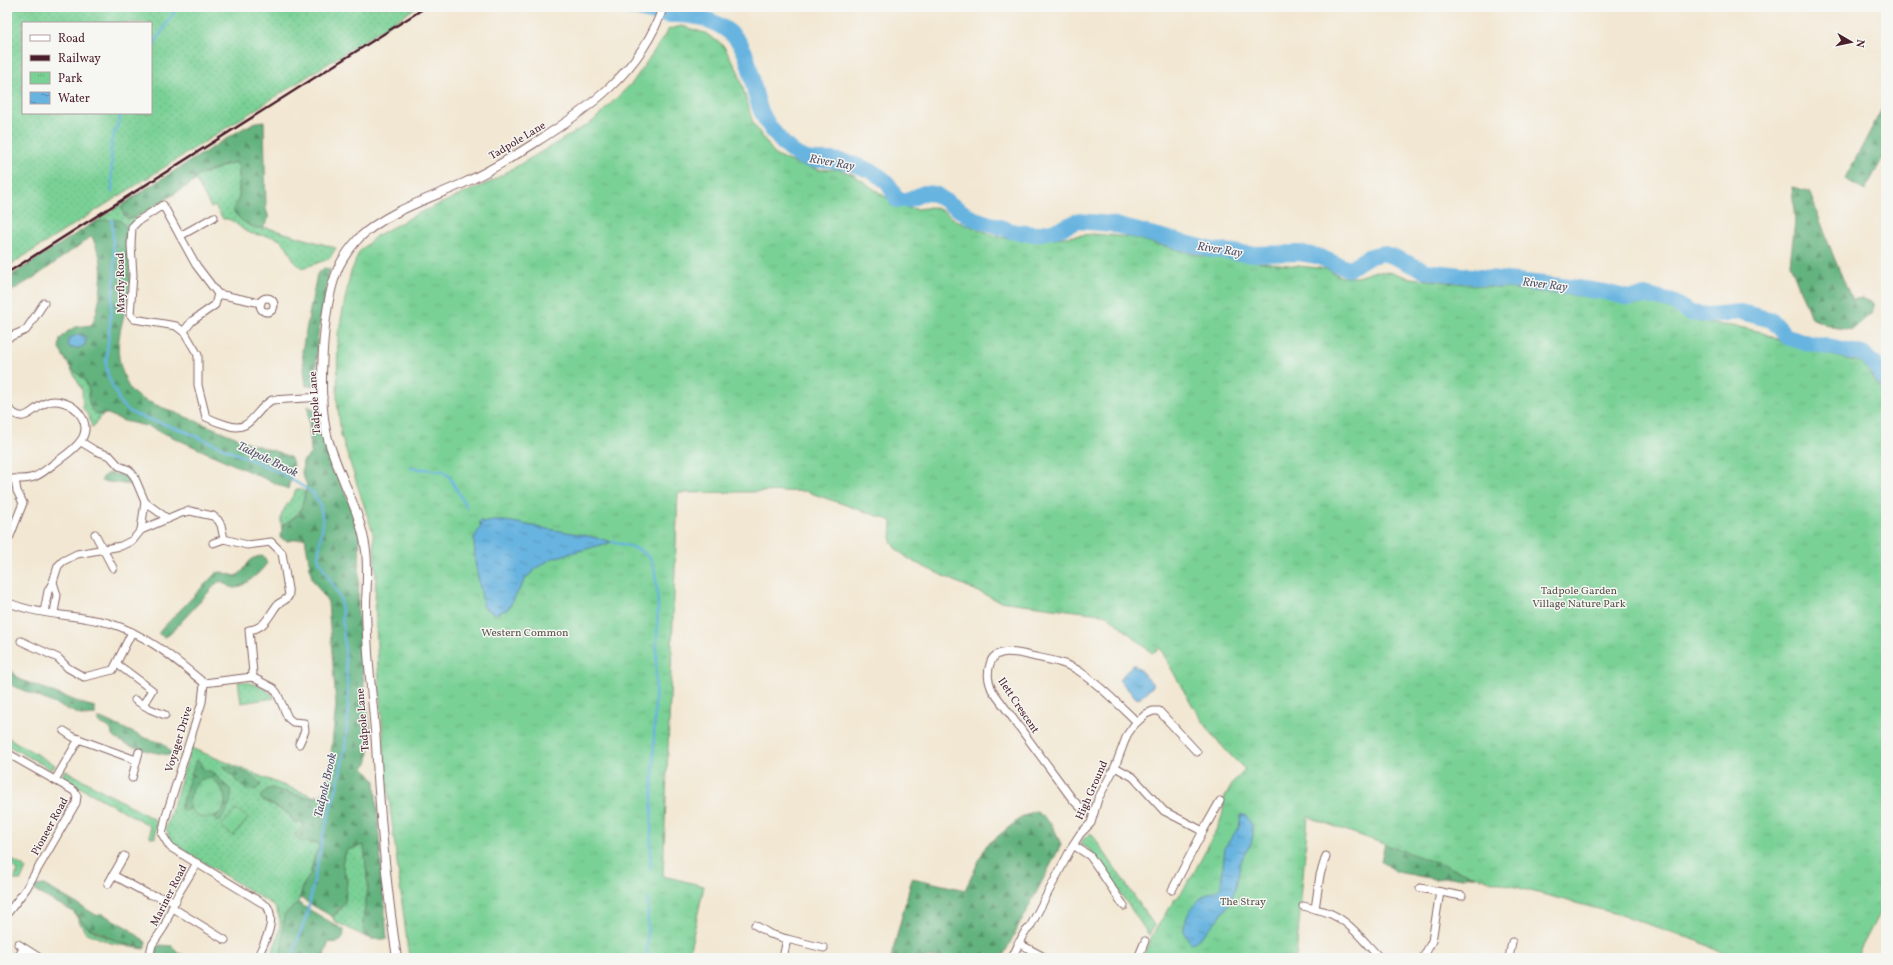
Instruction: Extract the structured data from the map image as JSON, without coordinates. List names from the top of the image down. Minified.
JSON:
{"streets":{"street":["Tadpole Lane","Mayfly Road","Ilett Crescent","Voyager Drive","High Ground","Pioneer Road","Mariner Road"]},"crossings":[["Ilett Crescent","High Ground"],["Voyager Drive","Mariner Road"]],"water":["River Ray","Tadpole Brook"],"parks":["Tadpole Garden Village Nature Park","Western Common","The Stray"],"legend":["Road","Railway","Park","Water"],"north":"right"}
